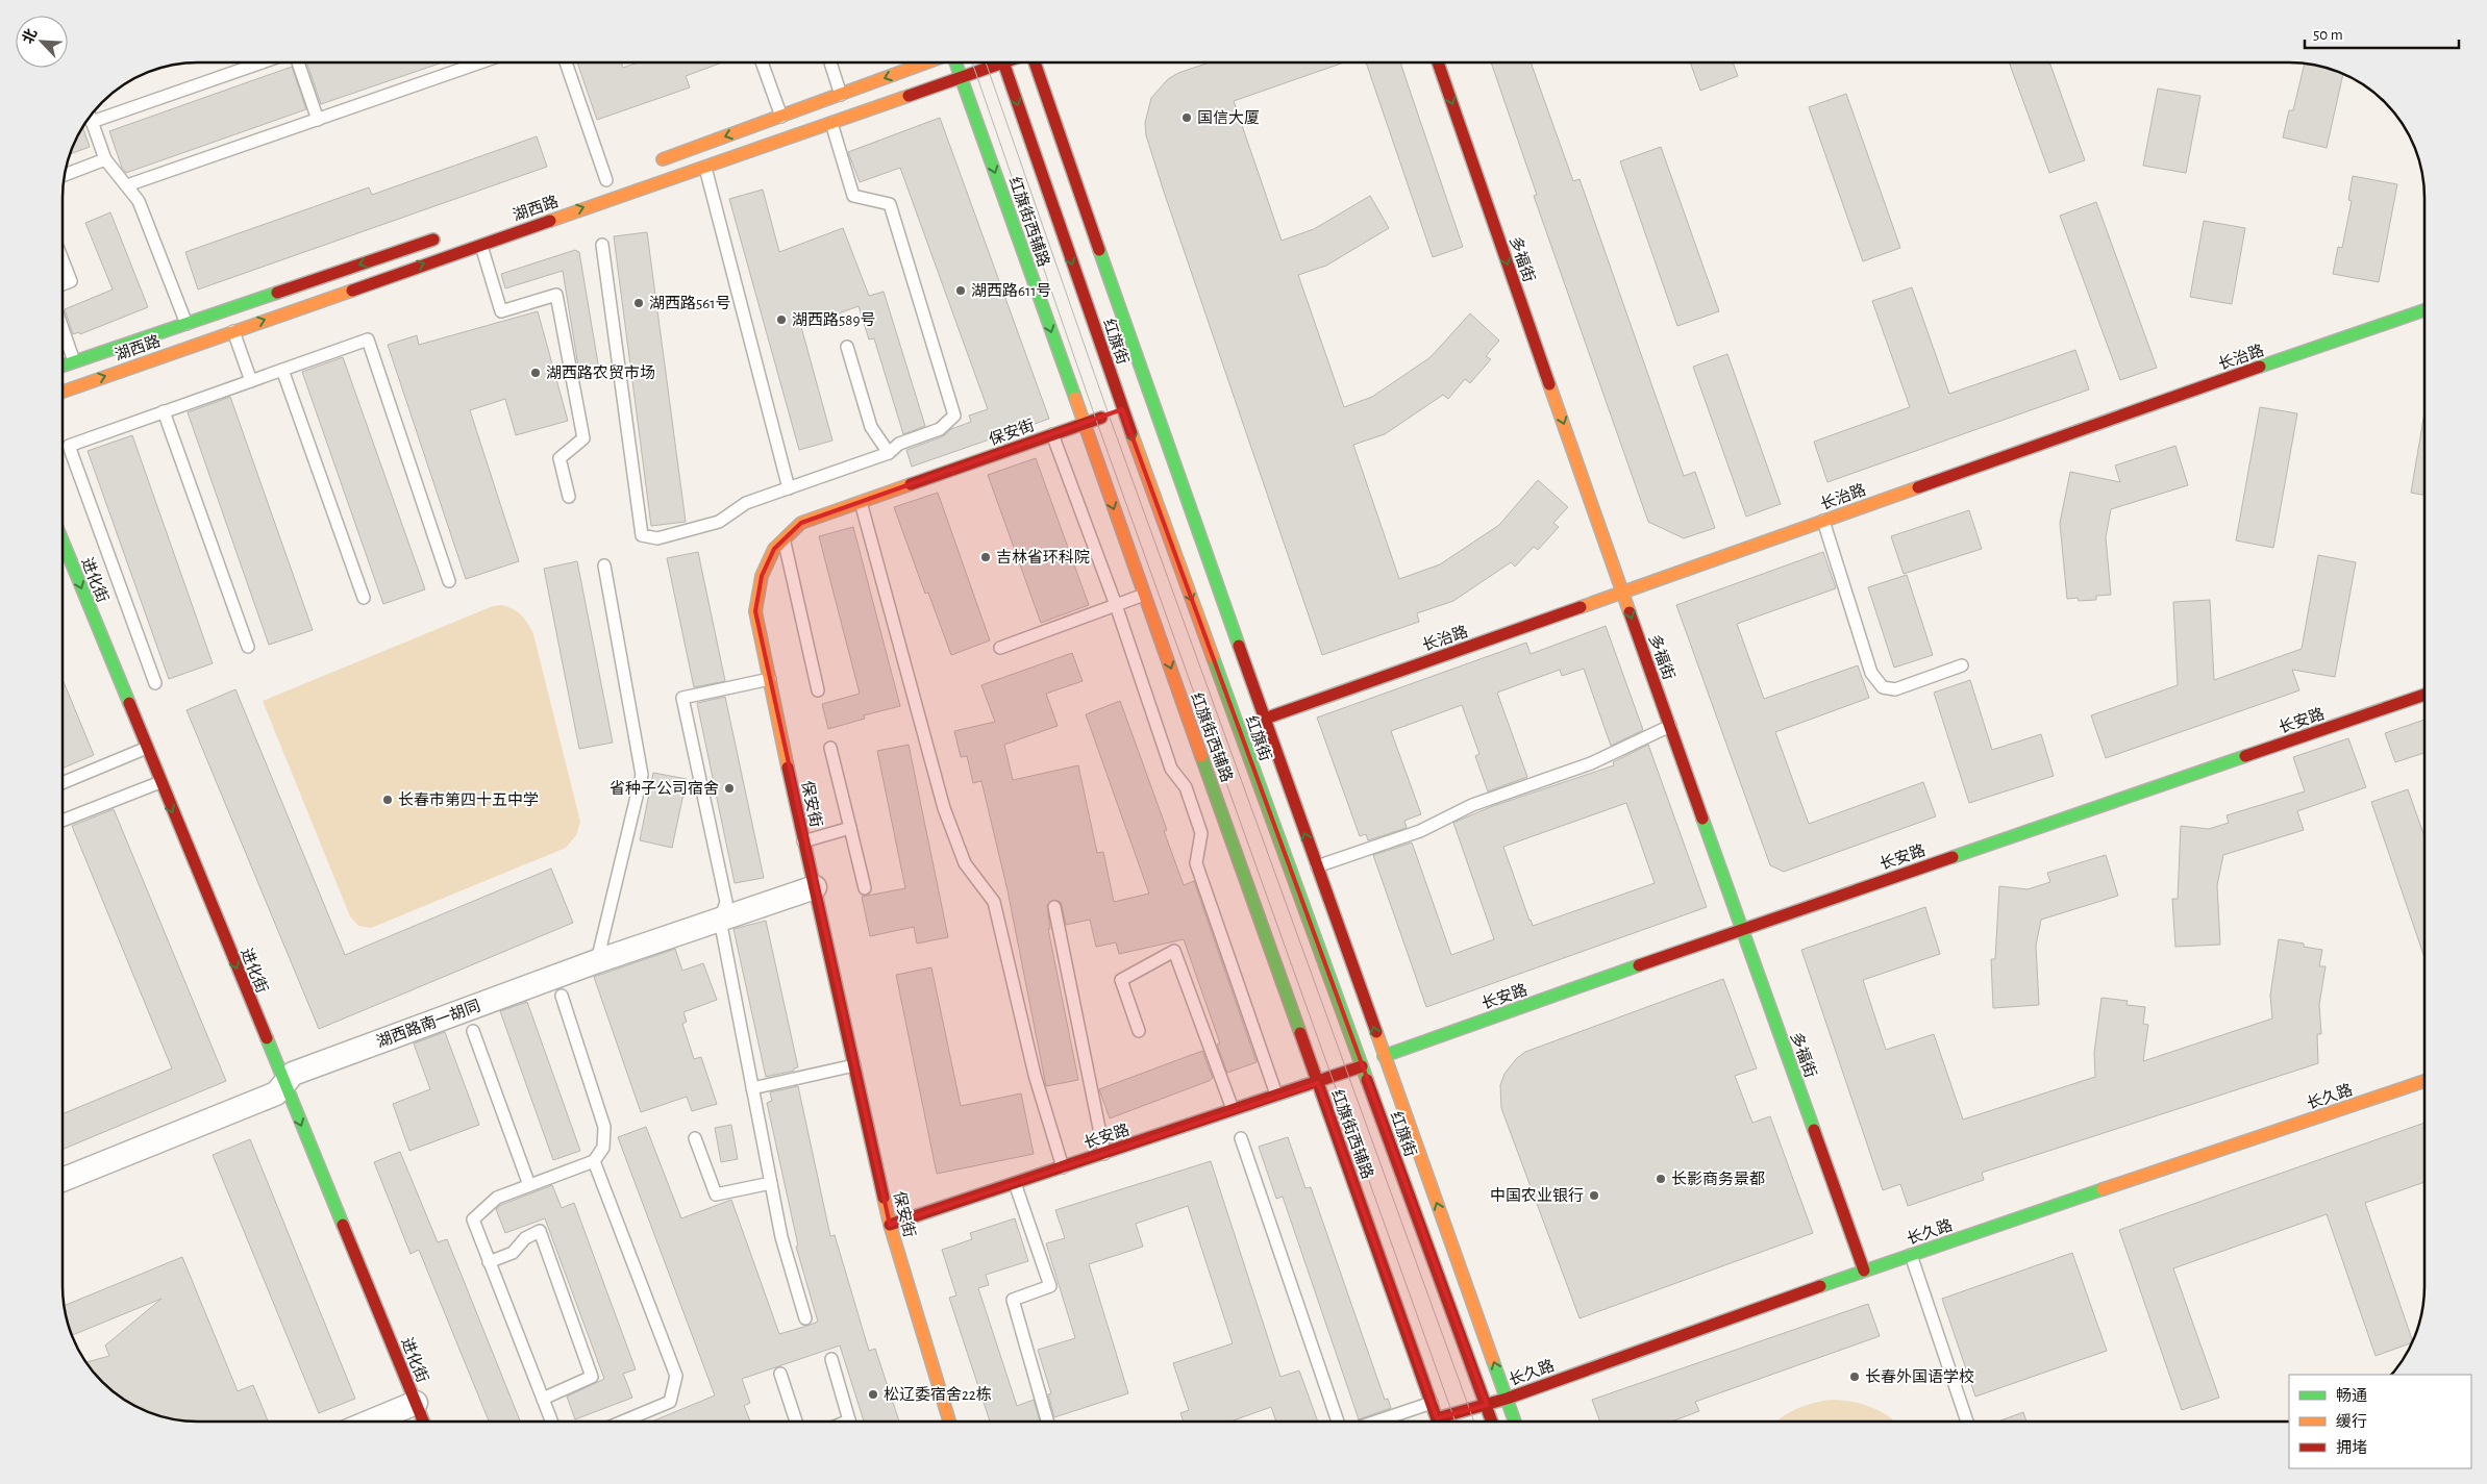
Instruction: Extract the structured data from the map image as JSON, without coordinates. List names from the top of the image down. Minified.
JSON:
{"streets":{"street":["湖西路","红旗街西辅路","多福街","红旗街","长治路","保安街","进化街","长安路","湖西路南一胡同","长久路"]},"crossings":[["湖西路","红旗街西辅路"],["红旗街西辅路","保安街"],["红旗街西辅路","长安路"],["红旗街西辅路","长久路"],["多福街","长治路"],["多福街","长安路"],["多福街","长久路"],["红旗街","长治路"],["红旗街","保安街"],["红旗街","长安路"],["红旗街","长久路"],["保安街","长安路"],["保安街","湖西路南一胡同"],["进化街","湖西路南一胡同"]],"one_way":["红旗街西辅路","多福街","进化街"],"places":["国信大厦","湖西路611号","湖西路561号","湖西路589号","湖西路农贸市场","吉林省环科院","省种子公司宿舍","长春市第四十五中学","长影商务景都","中国农业银行","长春外国语学校","松辽委宿舍22栋"],"legend":["畅通","缓行","拥堵"],"scale_bar":"50 m","north":"top left"}
